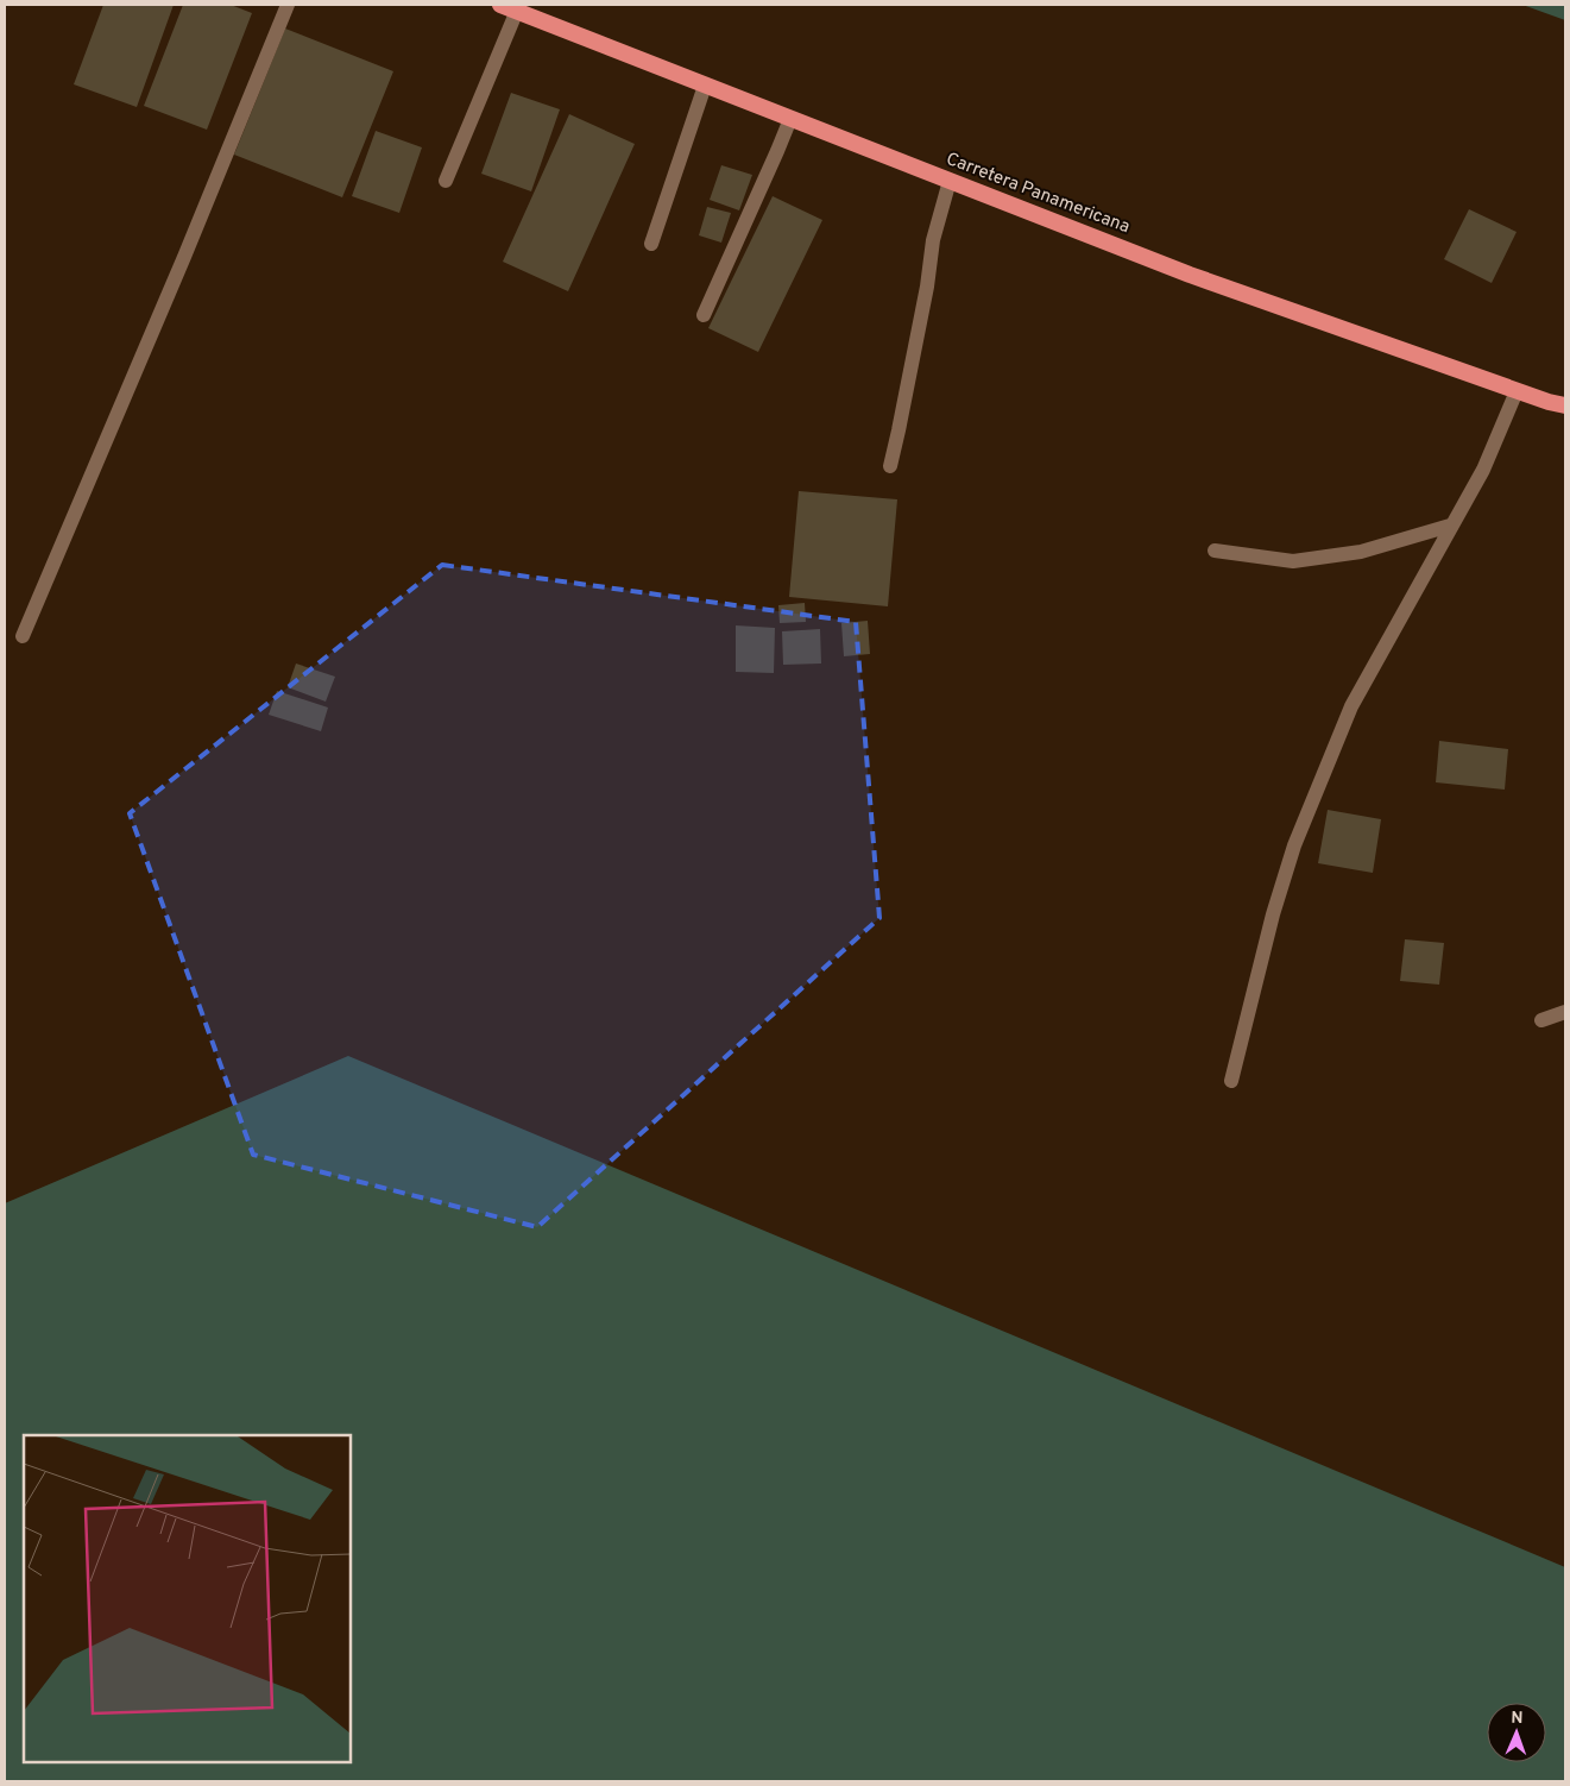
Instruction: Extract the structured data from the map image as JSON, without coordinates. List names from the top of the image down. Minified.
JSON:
{"streets":{"highway":["Carretera Panamericana"]},"north":"top"}
